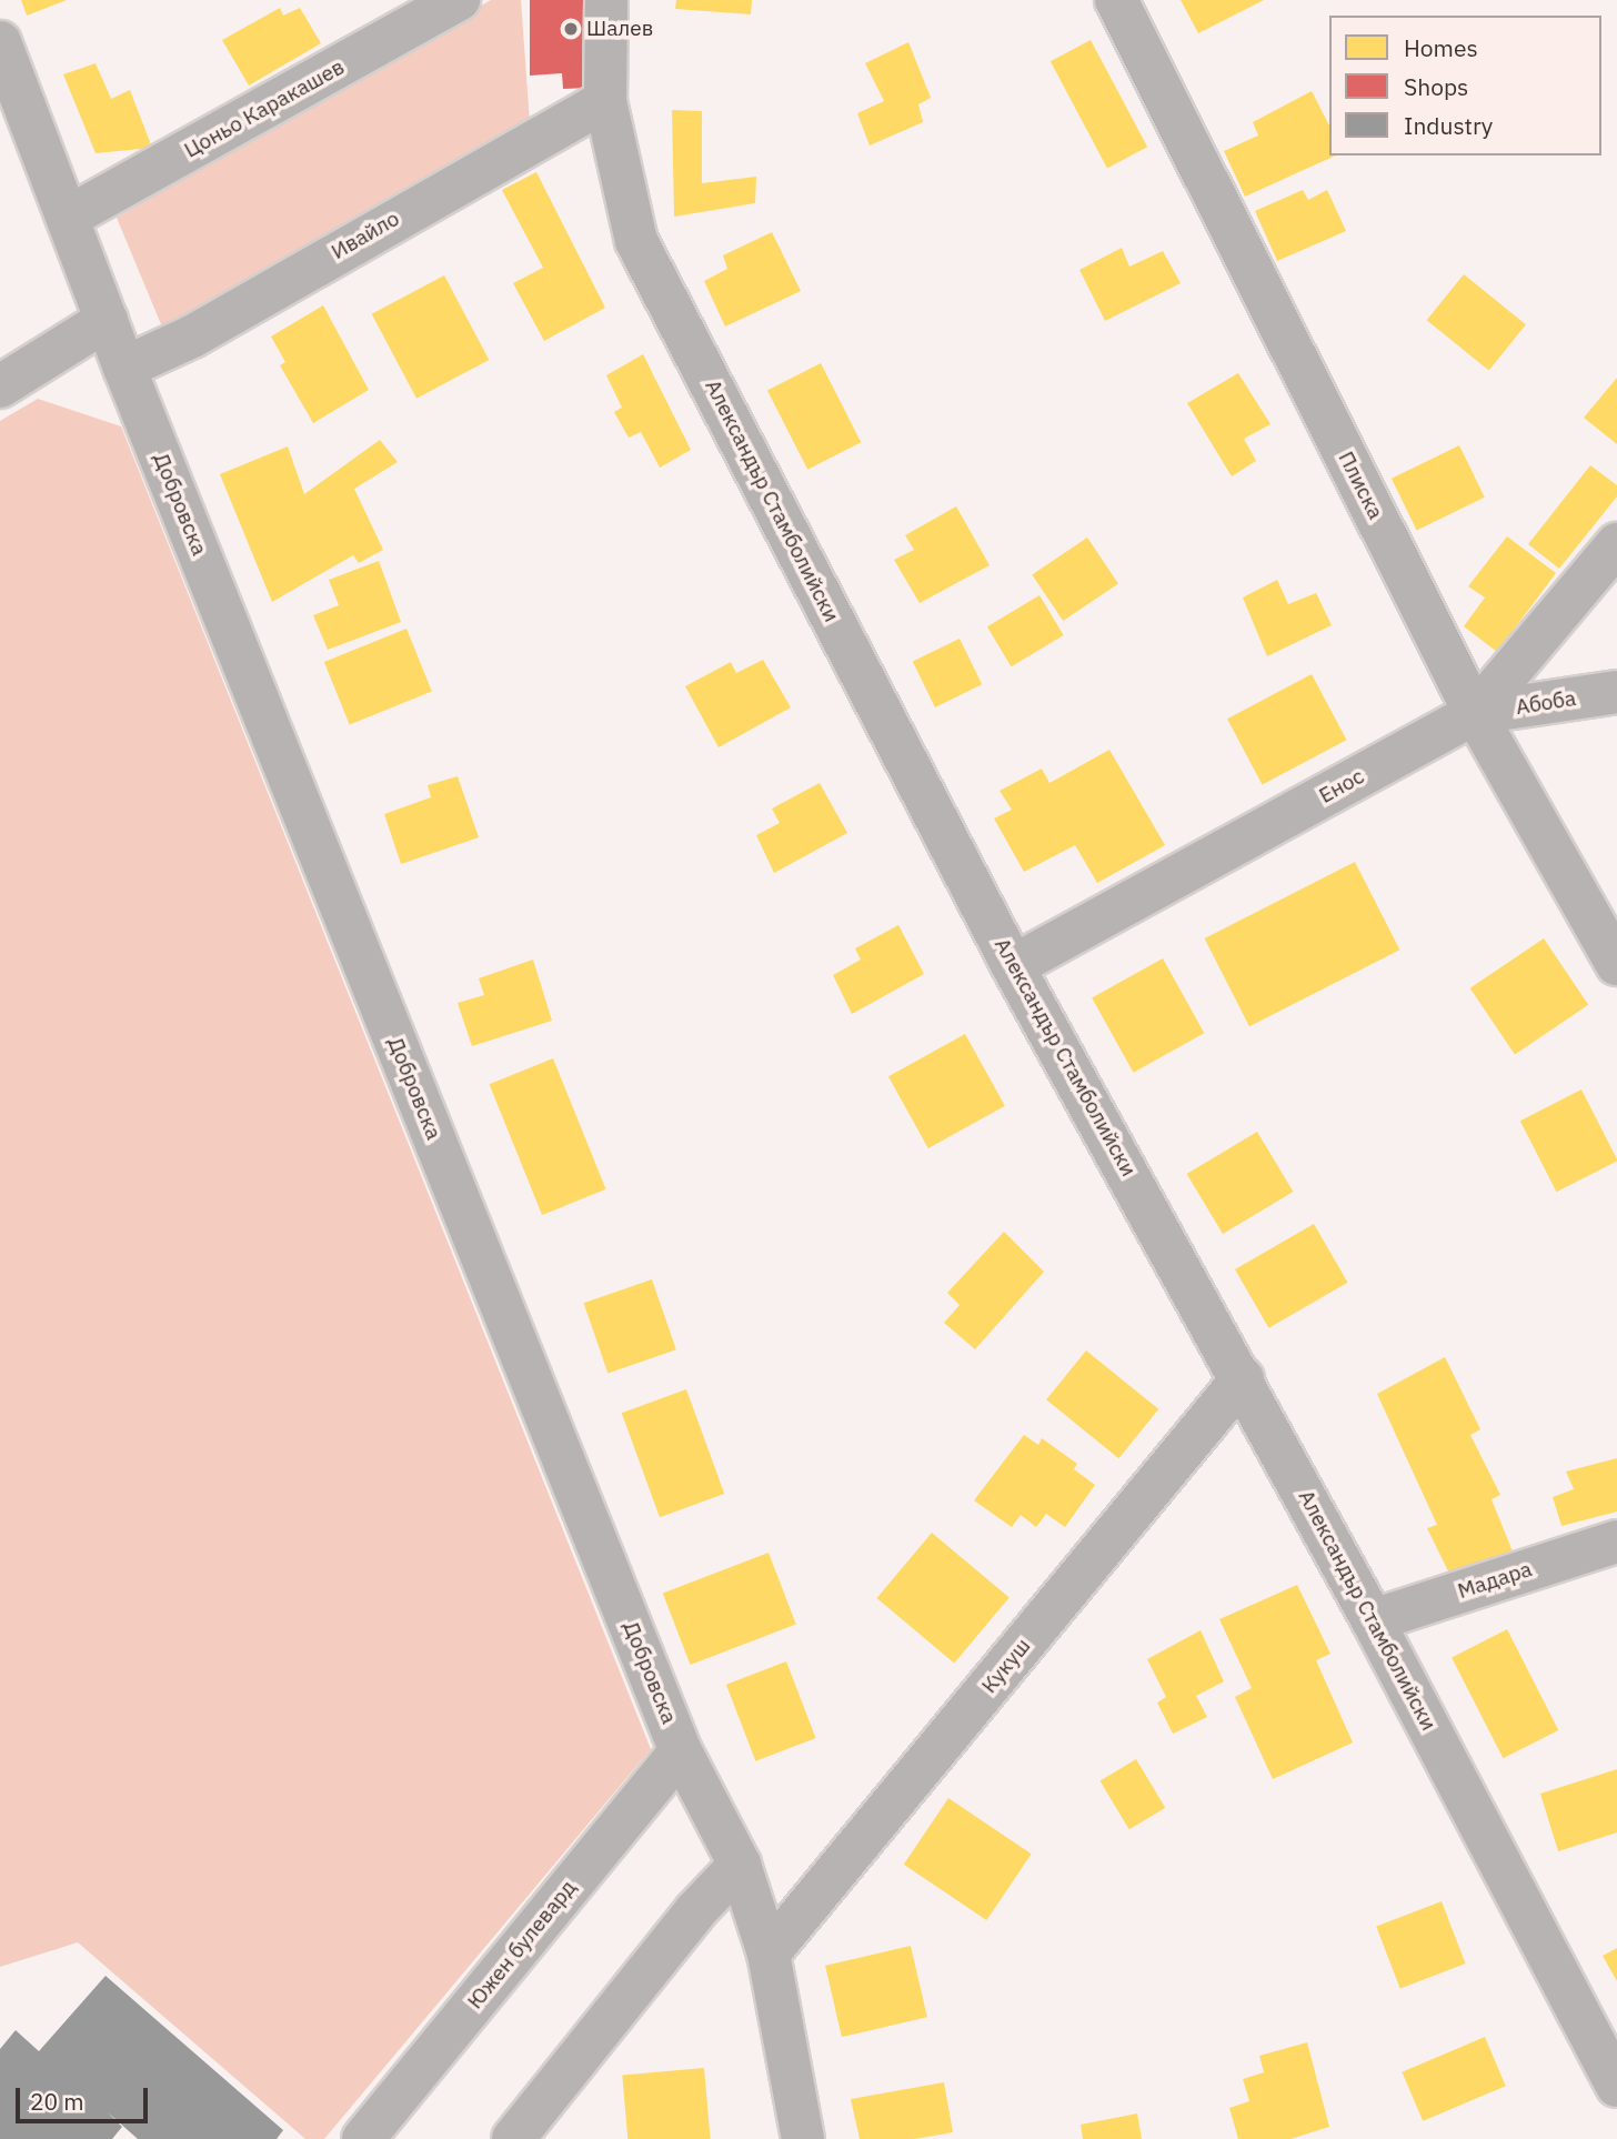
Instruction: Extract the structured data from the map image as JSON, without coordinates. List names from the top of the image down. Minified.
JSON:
{"streets":{"street":["Цоньо Каракашев","Ивайло","Плиска","Александър Стамболийски","Добровска","Абоба","Енос","Мадара","Кукуш","Южен булевард"]},"crossings":[["Цоньо Каракашев","Добровска"],["Ивайло","Александър Стамболийски"],["Ивайло","Добровска"],["Плиска","Абоба"],["Плиска","Енос"],["Александър Стамболийски","Енос"],["Александър Стамболийски","Мадара"],["Александър Стамболийски","Кукуш"],["Добровска","Кукуш"],["Добровска","Южен булевард"],["Абоба","Енос"]],"places":["Шалев"],"legend":["Homes","Shops","Industry"],"scale_bar":"20 m"}
